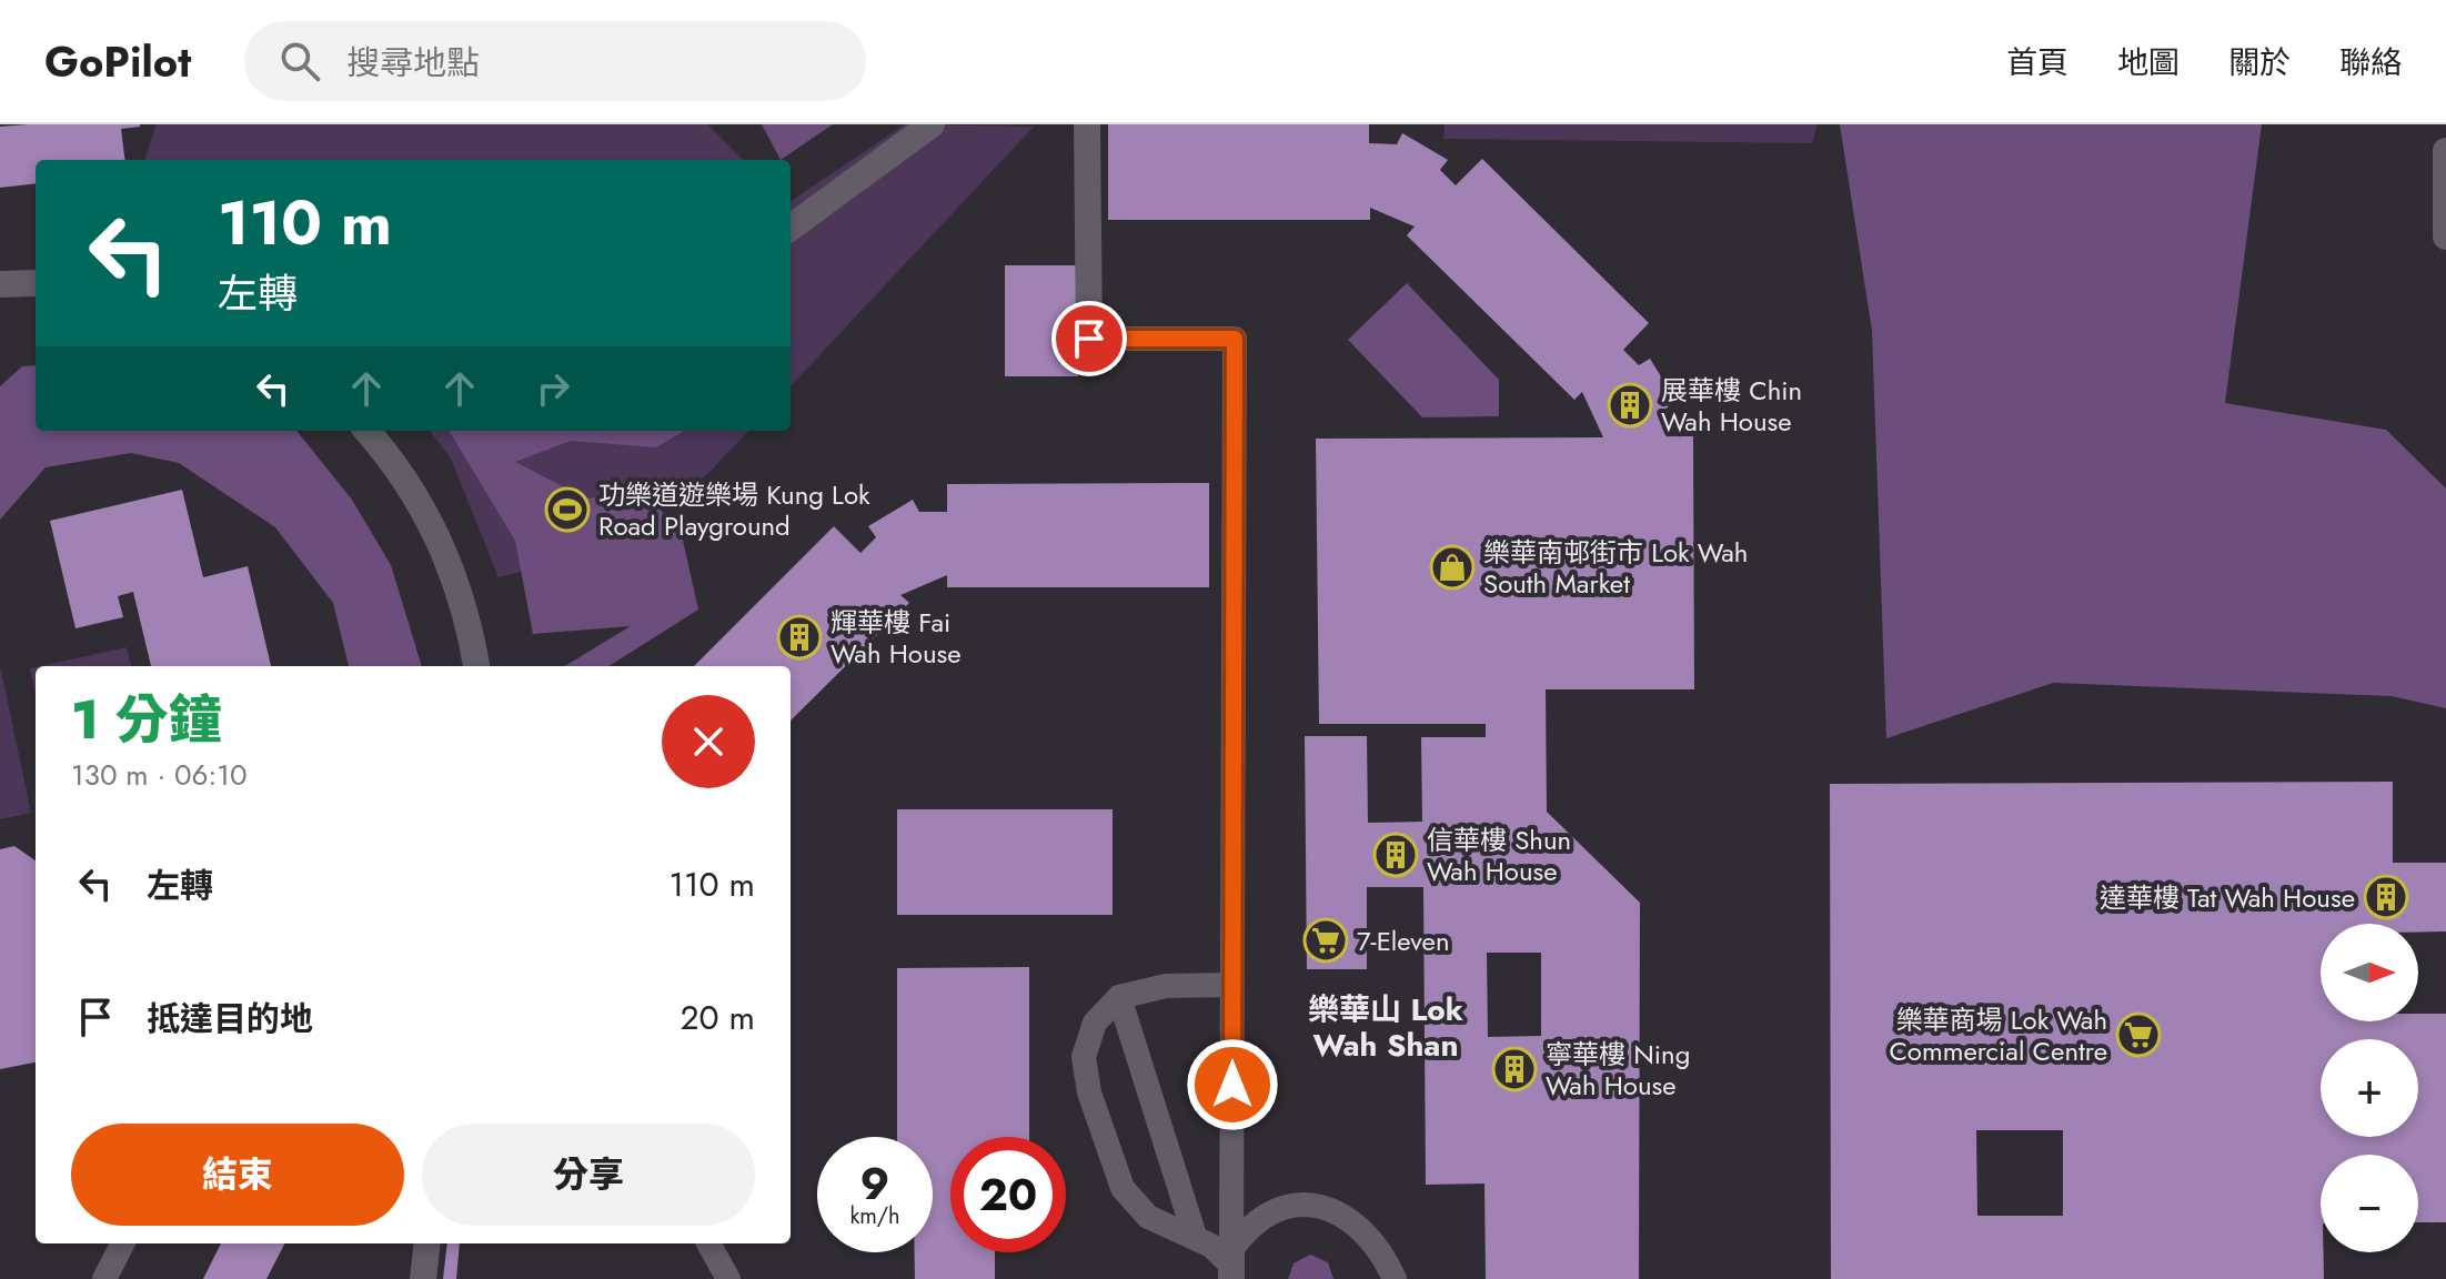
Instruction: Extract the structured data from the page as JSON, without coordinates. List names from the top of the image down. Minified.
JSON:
{"districts":["樂華山 Lok Wah Shan"],"places":{"building":["展華樓 Chin Wah House","輝華樓 Fai Wah House","信華樓 Shun Wah House","達華樓 Tat Wah House","寧華樓 Ning Wah House"],"sports":["功樂道遊樂場 Kung Lok Road Playground"],"shop":["樂華南邨街市 Lok Wah South Market"],"supermarket":["7-Eleven","樂華商場 Lok Wah Commercial Centre"]},"north":"right","page":{"header":"GoPilot","search":"搜尋地點","nav":["首頁","地圖","關於","聯絡"],"turn":["110 m","左轉"],"heading":["1 分鐘","130 m · 06:10"],"list":[{"name":"左轉","value":"110 m"},{"name":"抵達目的地","value":"20 m"}],"map_buttons":["+","−"],"buttons":["結束","分享"],"speed":"9 km/h","limit":"20"}}
